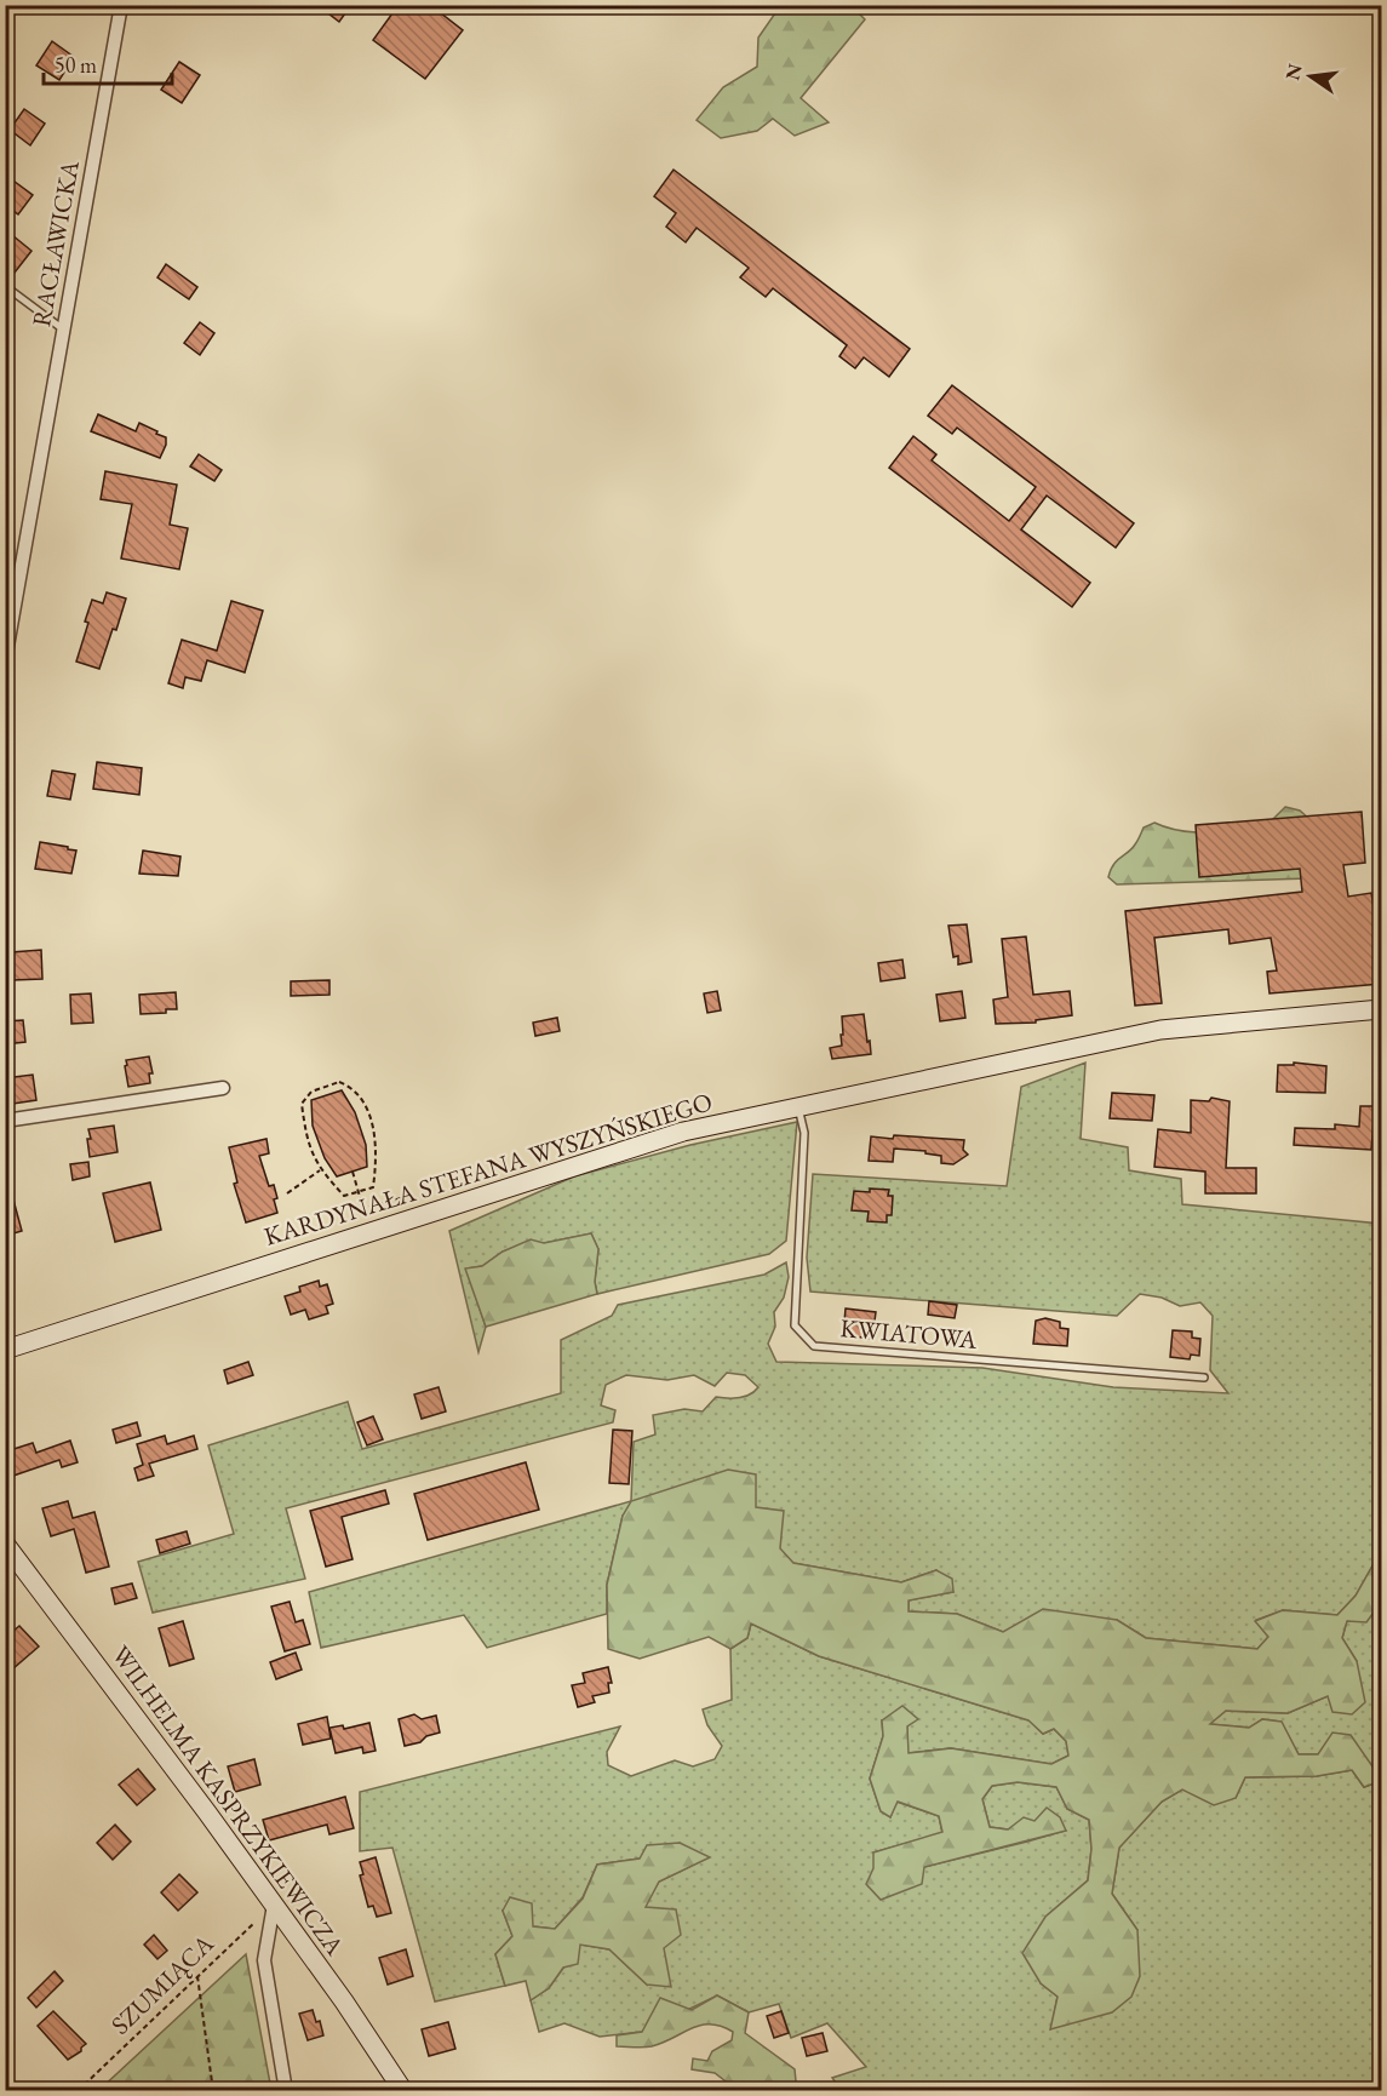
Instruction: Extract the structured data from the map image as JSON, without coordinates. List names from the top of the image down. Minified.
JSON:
{"streets":{"street":["RACŁAWICKA","KARDYNAŁA STEFANA WYSZYŃSKIEGO","WILHELMA KASPRZYKIEWICZA"],"lane":["KWIATOWA"],"path":["SZUMIĄCA"]},"crossings":[["KARDYNAŁA STEFANA WYSZYŃSKIEGO","KWIATOWA"],["WILHELMA KASPRZYKIEWICZA","SZUMIĄCA"]],"scale_bar":"50 m","north":"left"}
